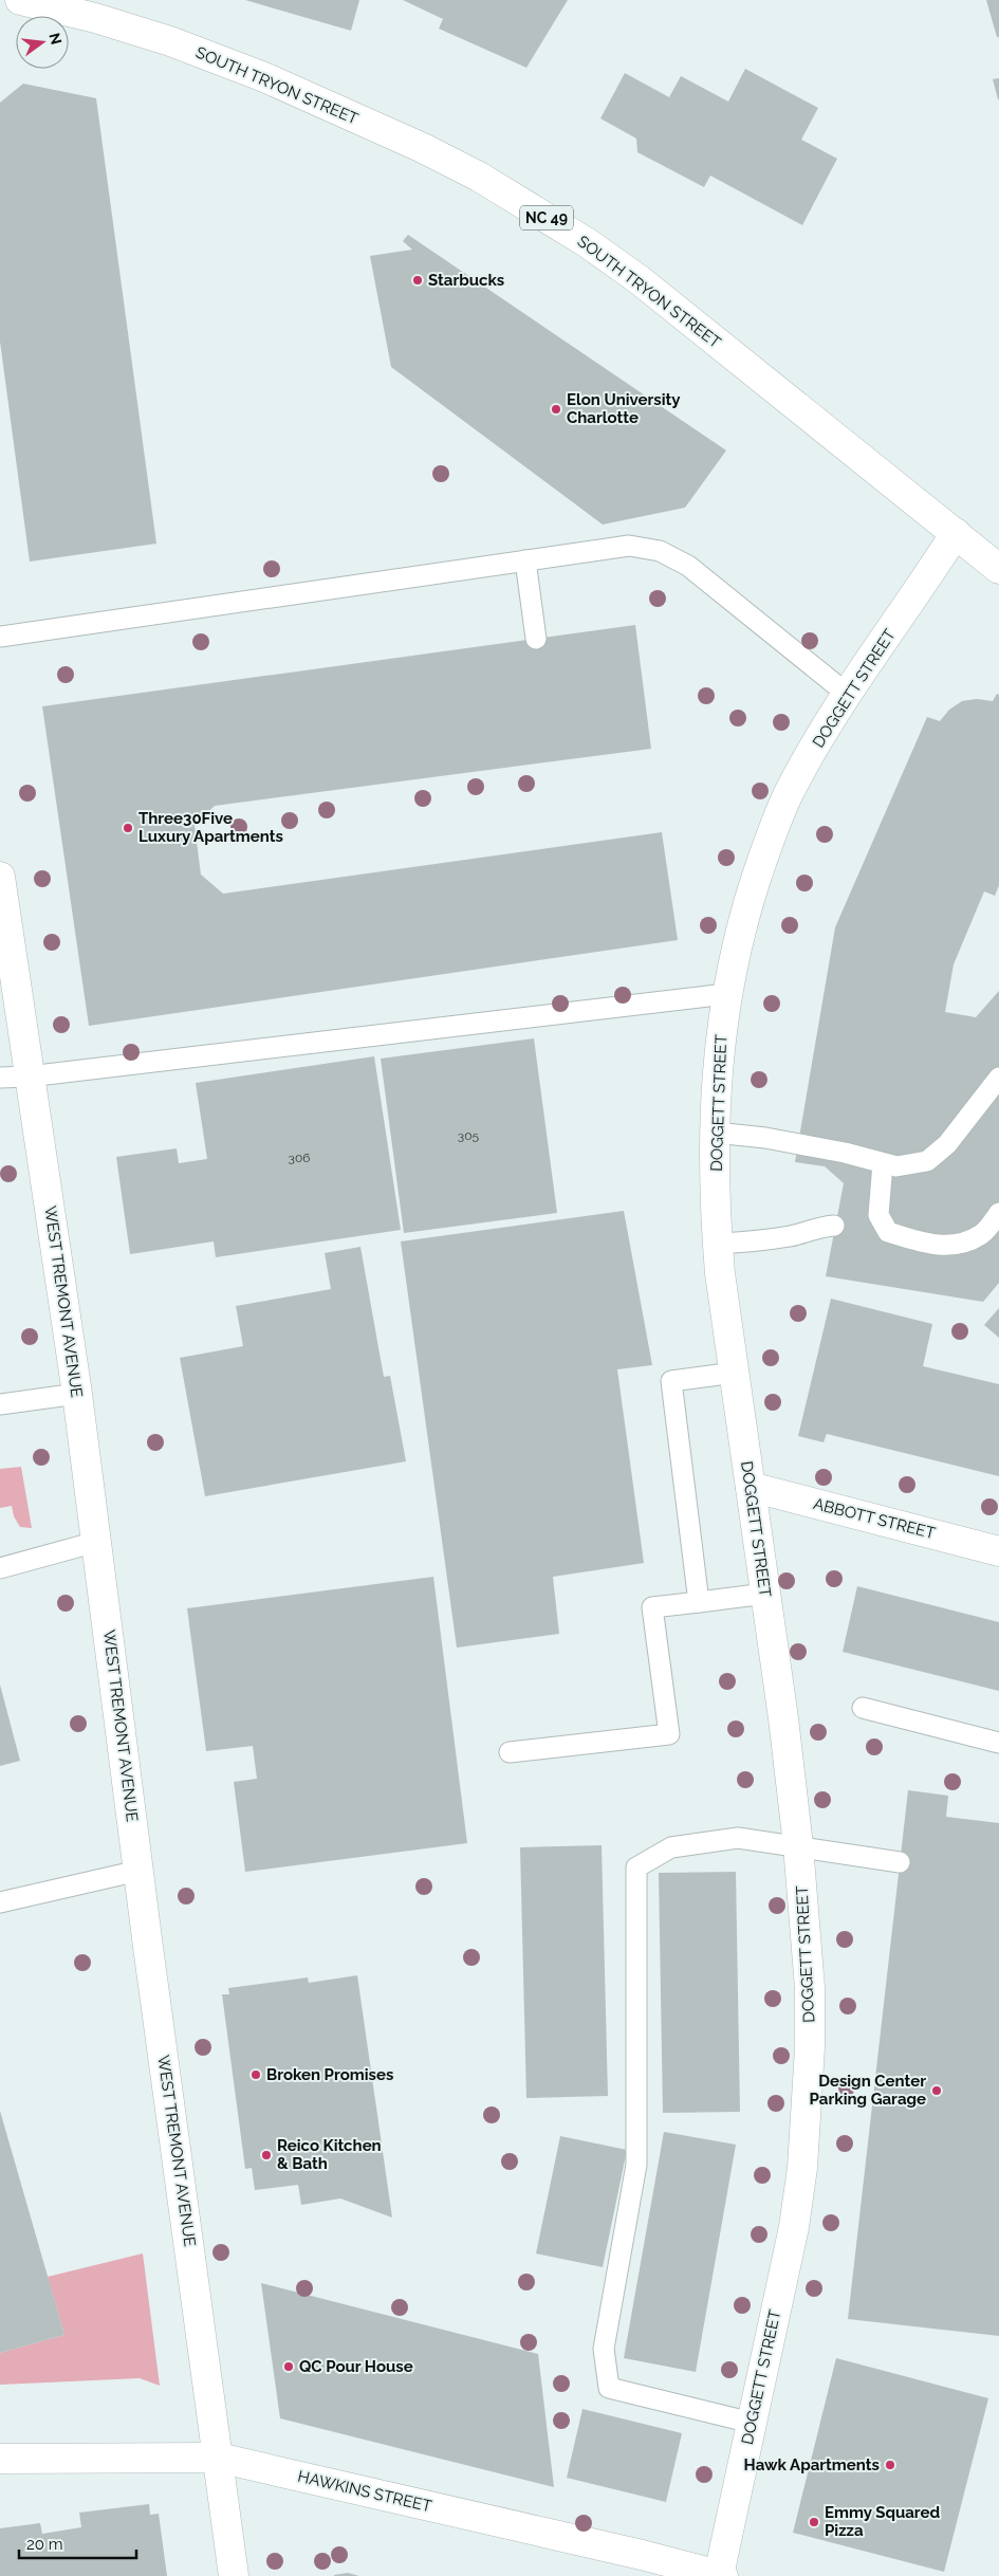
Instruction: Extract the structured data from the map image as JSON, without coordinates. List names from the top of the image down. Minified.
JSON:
{"streets":{"street":["SOUTH TRYON STREET","NC 49","DOGGETT STREET","WEST TREMONT AVENUE","ABBOTT STREET","HAWKINS STREET"]},"crossings":[["SOUTH TRYON STREET","DOGGETT STREET"],["DOGGETT STREET","ABBOTT STREET"],["DOGGETT STREET","HAWKINS STREET"],["WEST TREMONT AVENUE","HAWKINS STREET"]],"places":["Starbucks","Elon University Charlotte","Three30Five Luxury Apartments","Broken Promises","Design Center Parking Garage","Reico Kitchen & Bath","QC Pour House","Hawk Apartments","Emmy Squared Pizza"],"house_numbers":["305","306"],"scale_bar":"20 m","north":"right"}
